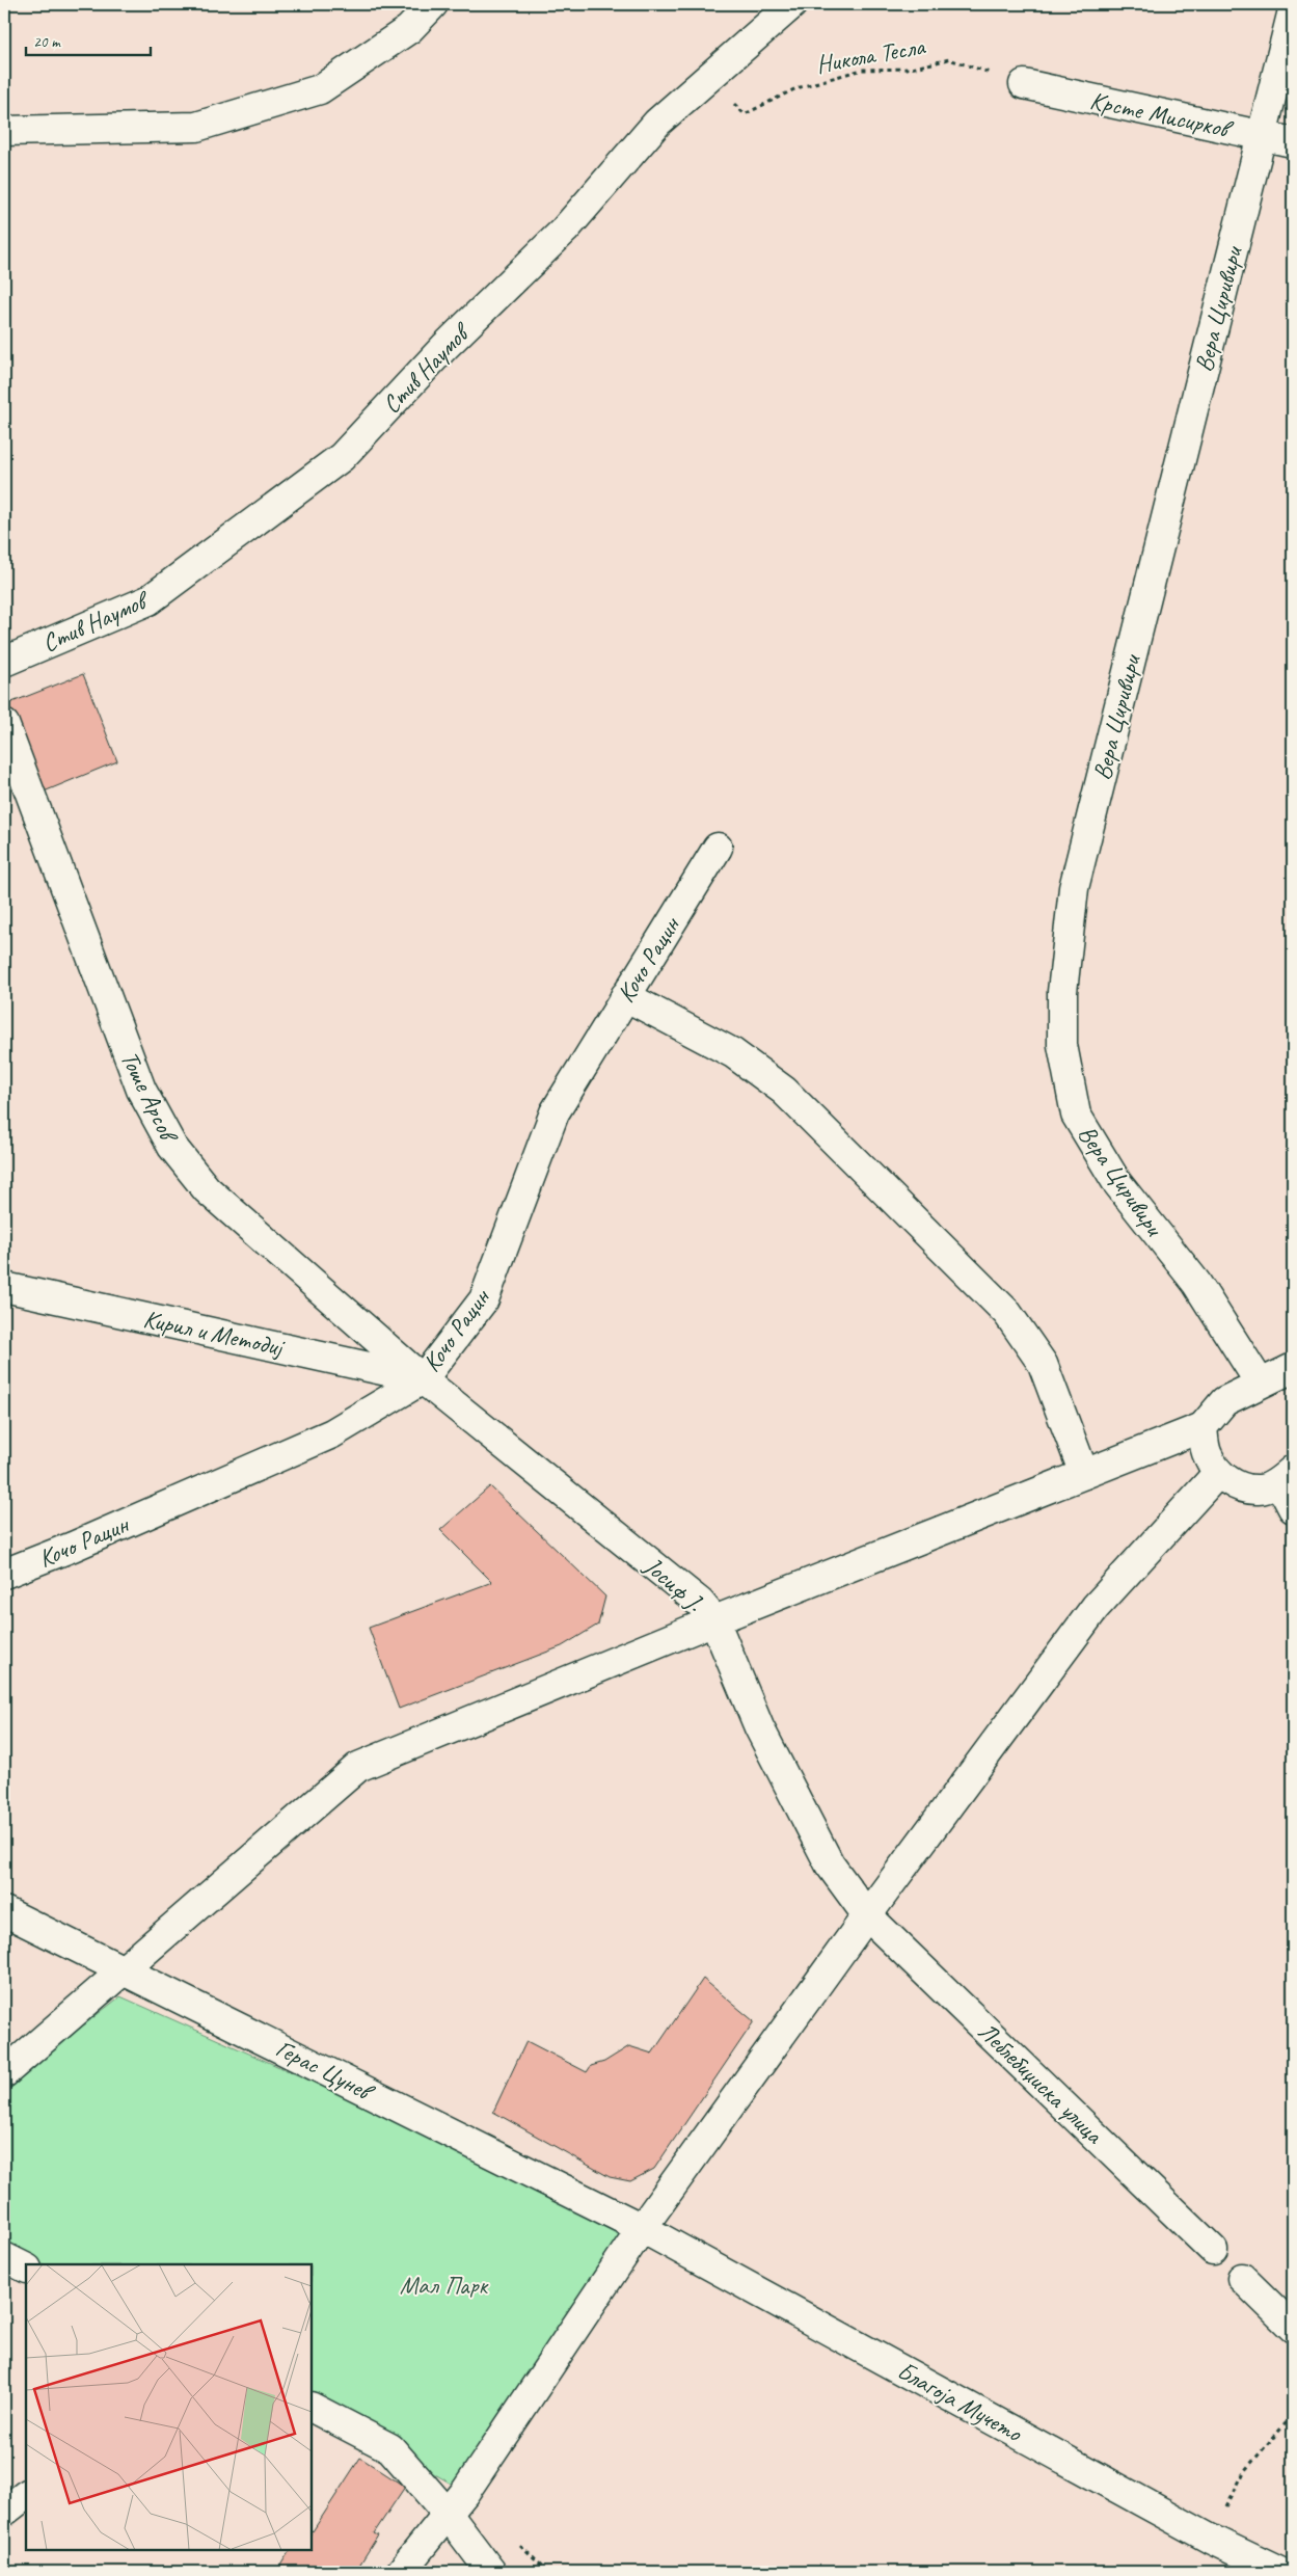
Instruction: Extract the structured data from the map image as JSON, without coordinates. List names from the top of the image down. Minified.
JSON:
{"streets":{"street":["Крсте Мисирков","Вера Циривири","Стив Наумов","Кочо Рацин","Тоше Арсов","Кирил и Методиј","Јосиф Ј.","Герас Цунев","Леблебиџиска улица","Благоја Мучето"],"path":["Никола Тесла"]},"crossings":[["Никола Тесла","Крсте Мисирков"],["Никола Тесла","Стив Наумов"],["Крсте Мисирков","Вера Циривири"],["Кочо Рацин","Тоше Арсов"],["Кочо Рацин","Кирил и Методиј"],["Кочо Рацин","Јосиф Ј."],["Тоше Арсов","Кирил и Методиј"],["Тоше Арсов","Јосиф Ј."],["Кирил и Методиј","Јосиф Ј."],["Јосиф Ј.","Леблебиџиска улица"],["Герас Цунев","Благоја Мучето"]],"parks":["Мал Парк"],"scale_bar":"20 m"}
